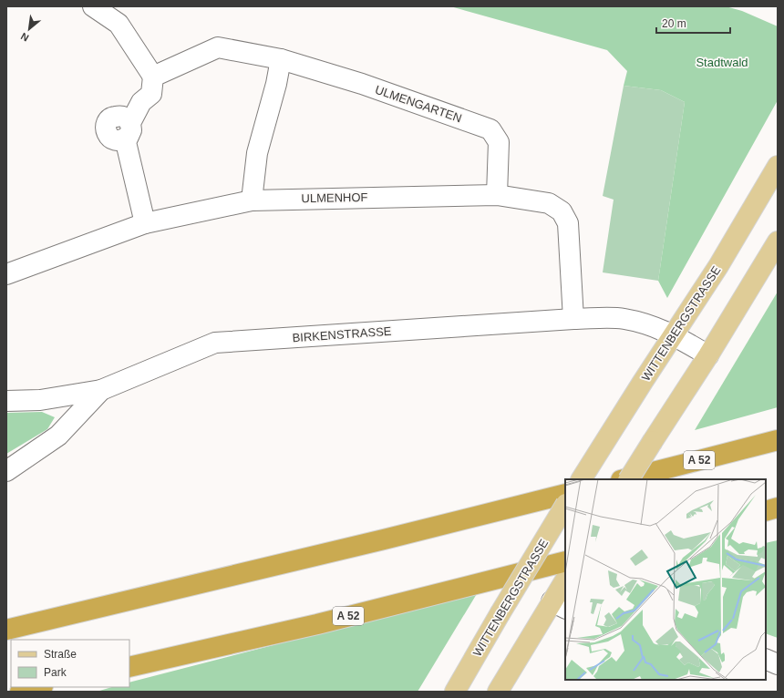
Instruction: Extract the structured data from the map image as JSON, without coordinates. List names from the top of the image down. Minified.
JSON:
{"streets":{"highway":["A 52"],"main road":["WITTENBERGSTRASSE"],"street":["ULMENGARTEN","ULMENHOF","BIRKENSTRASSE"]},"crossings":[["ULMENGARTEN","ULMENHOF"],["ULMENHOF","BIRKENSTRASSE"],["WITTENBERGSTRASSE","BIRKENSTRASSE"]],"parks":["Stadtwald"],"legend":["Straße","Park"],"scale_bar":"20 m","north":"bottom left"}
